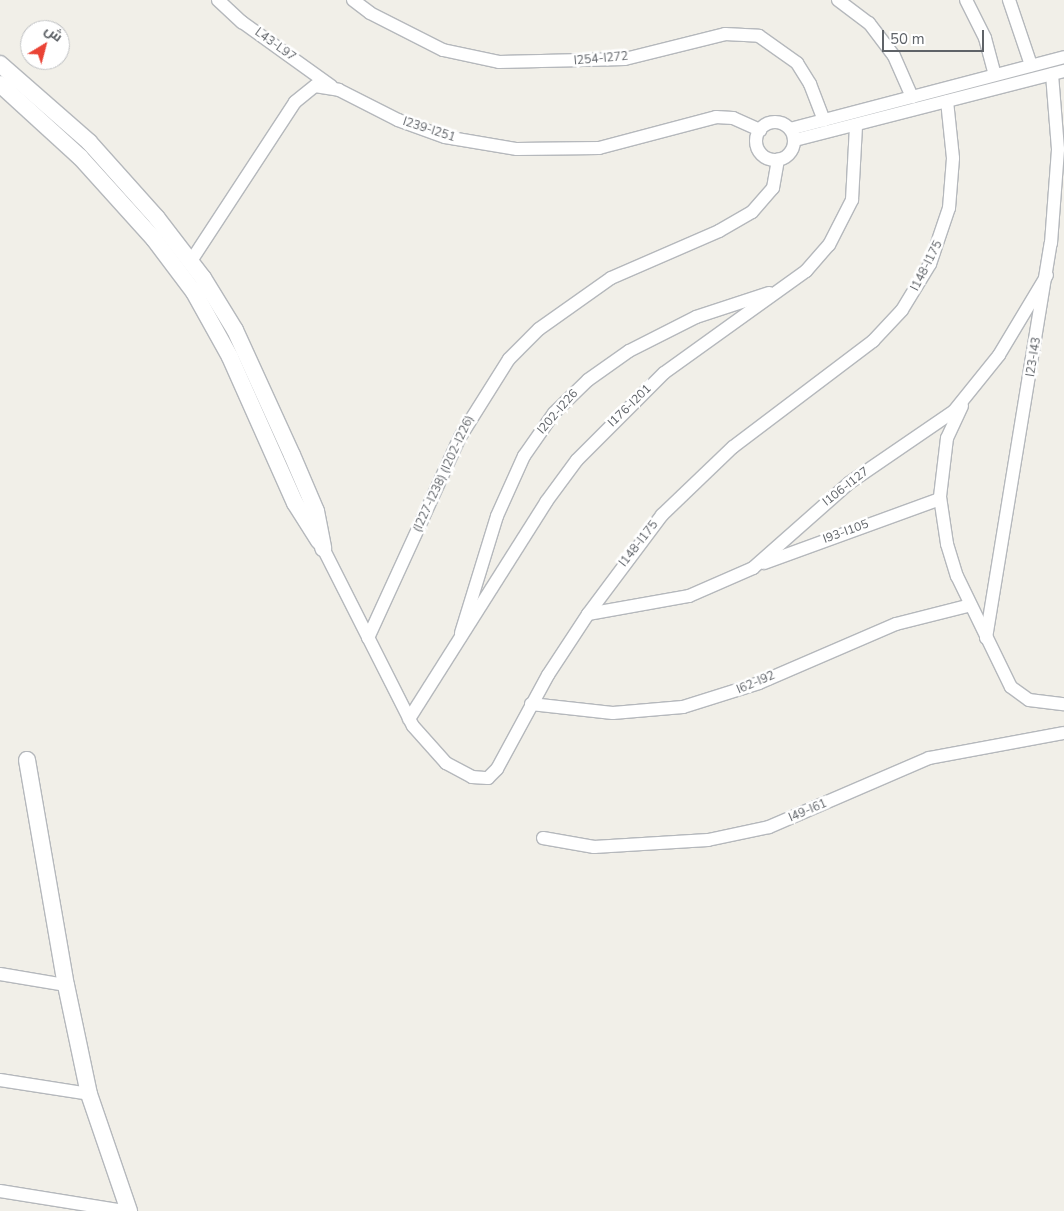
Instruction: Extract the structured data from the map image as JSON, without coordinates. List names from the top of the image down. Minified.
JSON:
{"streets":{"street":["L43-L97","I254-I272","I239-I251","I148-I175","I23-I43","I176-I201","I202-I226","(I227-I238) (I202-I226)","I106-I127","I93-I105","I62-I92","I49-I61"]},"crossings":[["L43-L97","I239-I251"],["I239-I251","(I227-I238) (I202-I226)"],["I148-I175","I176-I201"],["I148-I175","(I227-I238) (I202-I226)"],["I148-I175","I106-I127"],["I148-I175","I62-I92"],["I23-I43","I106-I127"],["I176-I201","I202-I226"],["I106-I127","I93-I105"]],"scale_bar":"50 m","north":"top right"}
